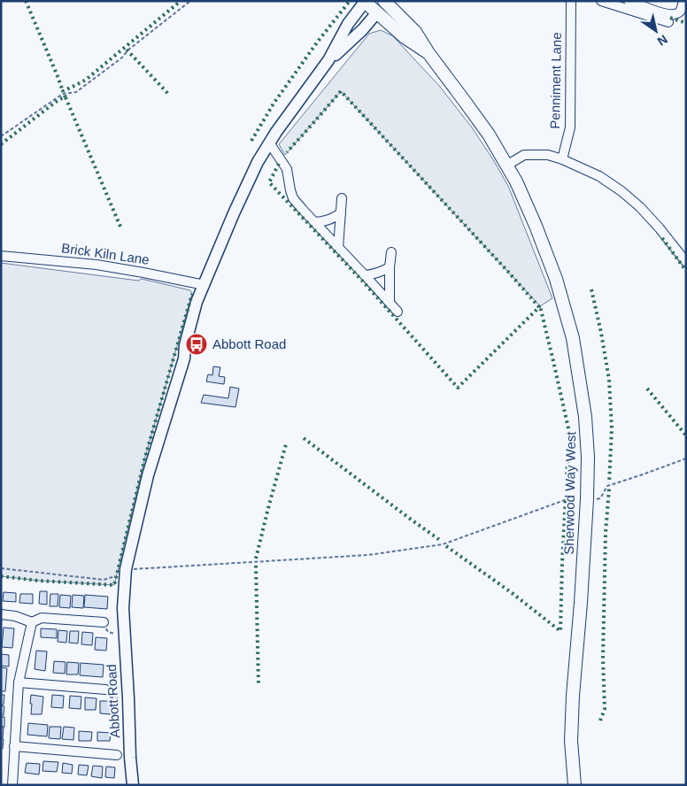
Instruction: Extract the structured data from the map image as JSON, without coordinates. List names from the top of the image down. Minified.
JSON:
{"streets":{"highway":["Sherwood Way West","Abbott Road"],"street":["Penniment Lane","Brick Kiln Lane"]},"crossings":[["Brick Kiln Lane","Abbott Road"],["Sherwood Way West","Abbott Road"]],"places":{"bus stop":["Abbott Road"]},"north":"bottom right"}
